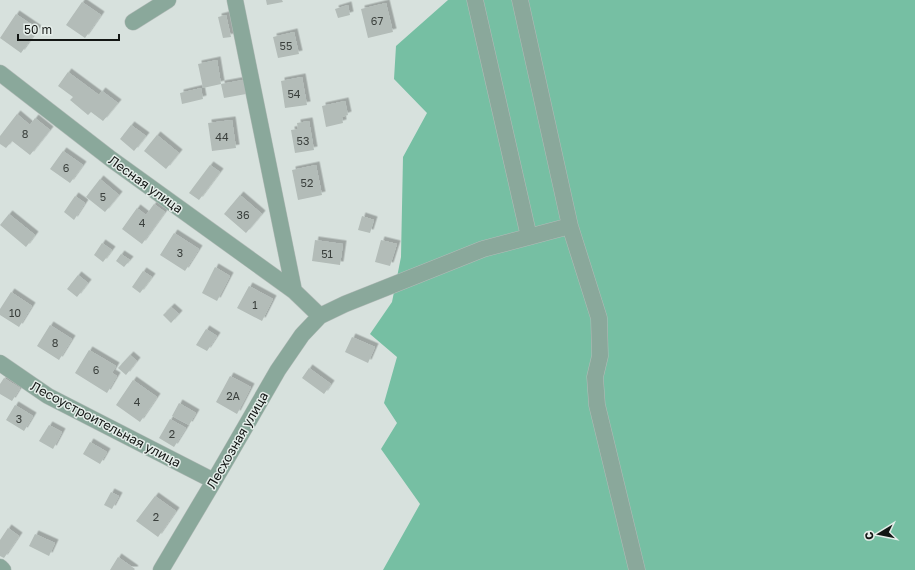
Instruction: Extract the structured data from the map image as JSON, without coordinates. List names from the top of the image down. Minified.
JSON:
{"streets":{"street":["Лесная улица","Лесоустроительная улица","Лесхозная улица"]},"crossings":[["Лесная улица","Лесхозная улица"],["Лесоустроительная улица","Лесхозная улица"]],"house_numbers":["67","55","54","8","44","53","6","52","5","36","4","3","51","1","10","8","6","2А","4","3","2","2"],"scale_bar":"50 m","north":"left"}
